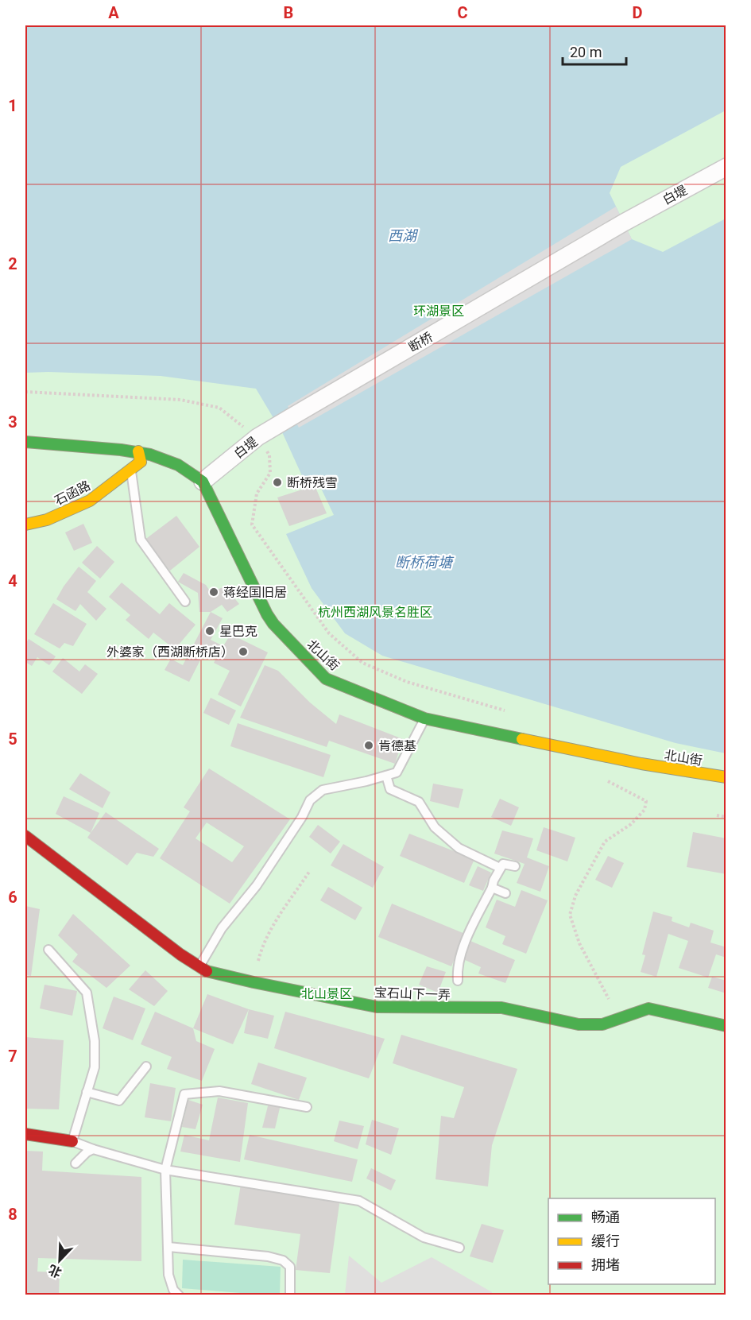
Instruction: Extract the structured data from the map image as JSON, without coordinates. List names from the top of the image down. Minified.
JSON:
{"streets":{"street":["白堤","断桥","石函路","北山街","宝石山下一弄"]},"crossings":[["白堤","断桥"],["白堤","北山街"]],"water":["西湖","断桥荷塘"],"parks":["环湖景区","杭州西湖风景名胜区","北山景区"],"places":["断桥残雪","蒋经国旧居","星巴克","外婆家（西湖断桥店）","肯德基"],"legend":["畅通","缓行","拥堵"],"scale_bar":"20 m","north":"bottom left","grid":{"columns":["A","B","C","D"],"rows":["1","2","3","4","5","6","7","8"]}}
